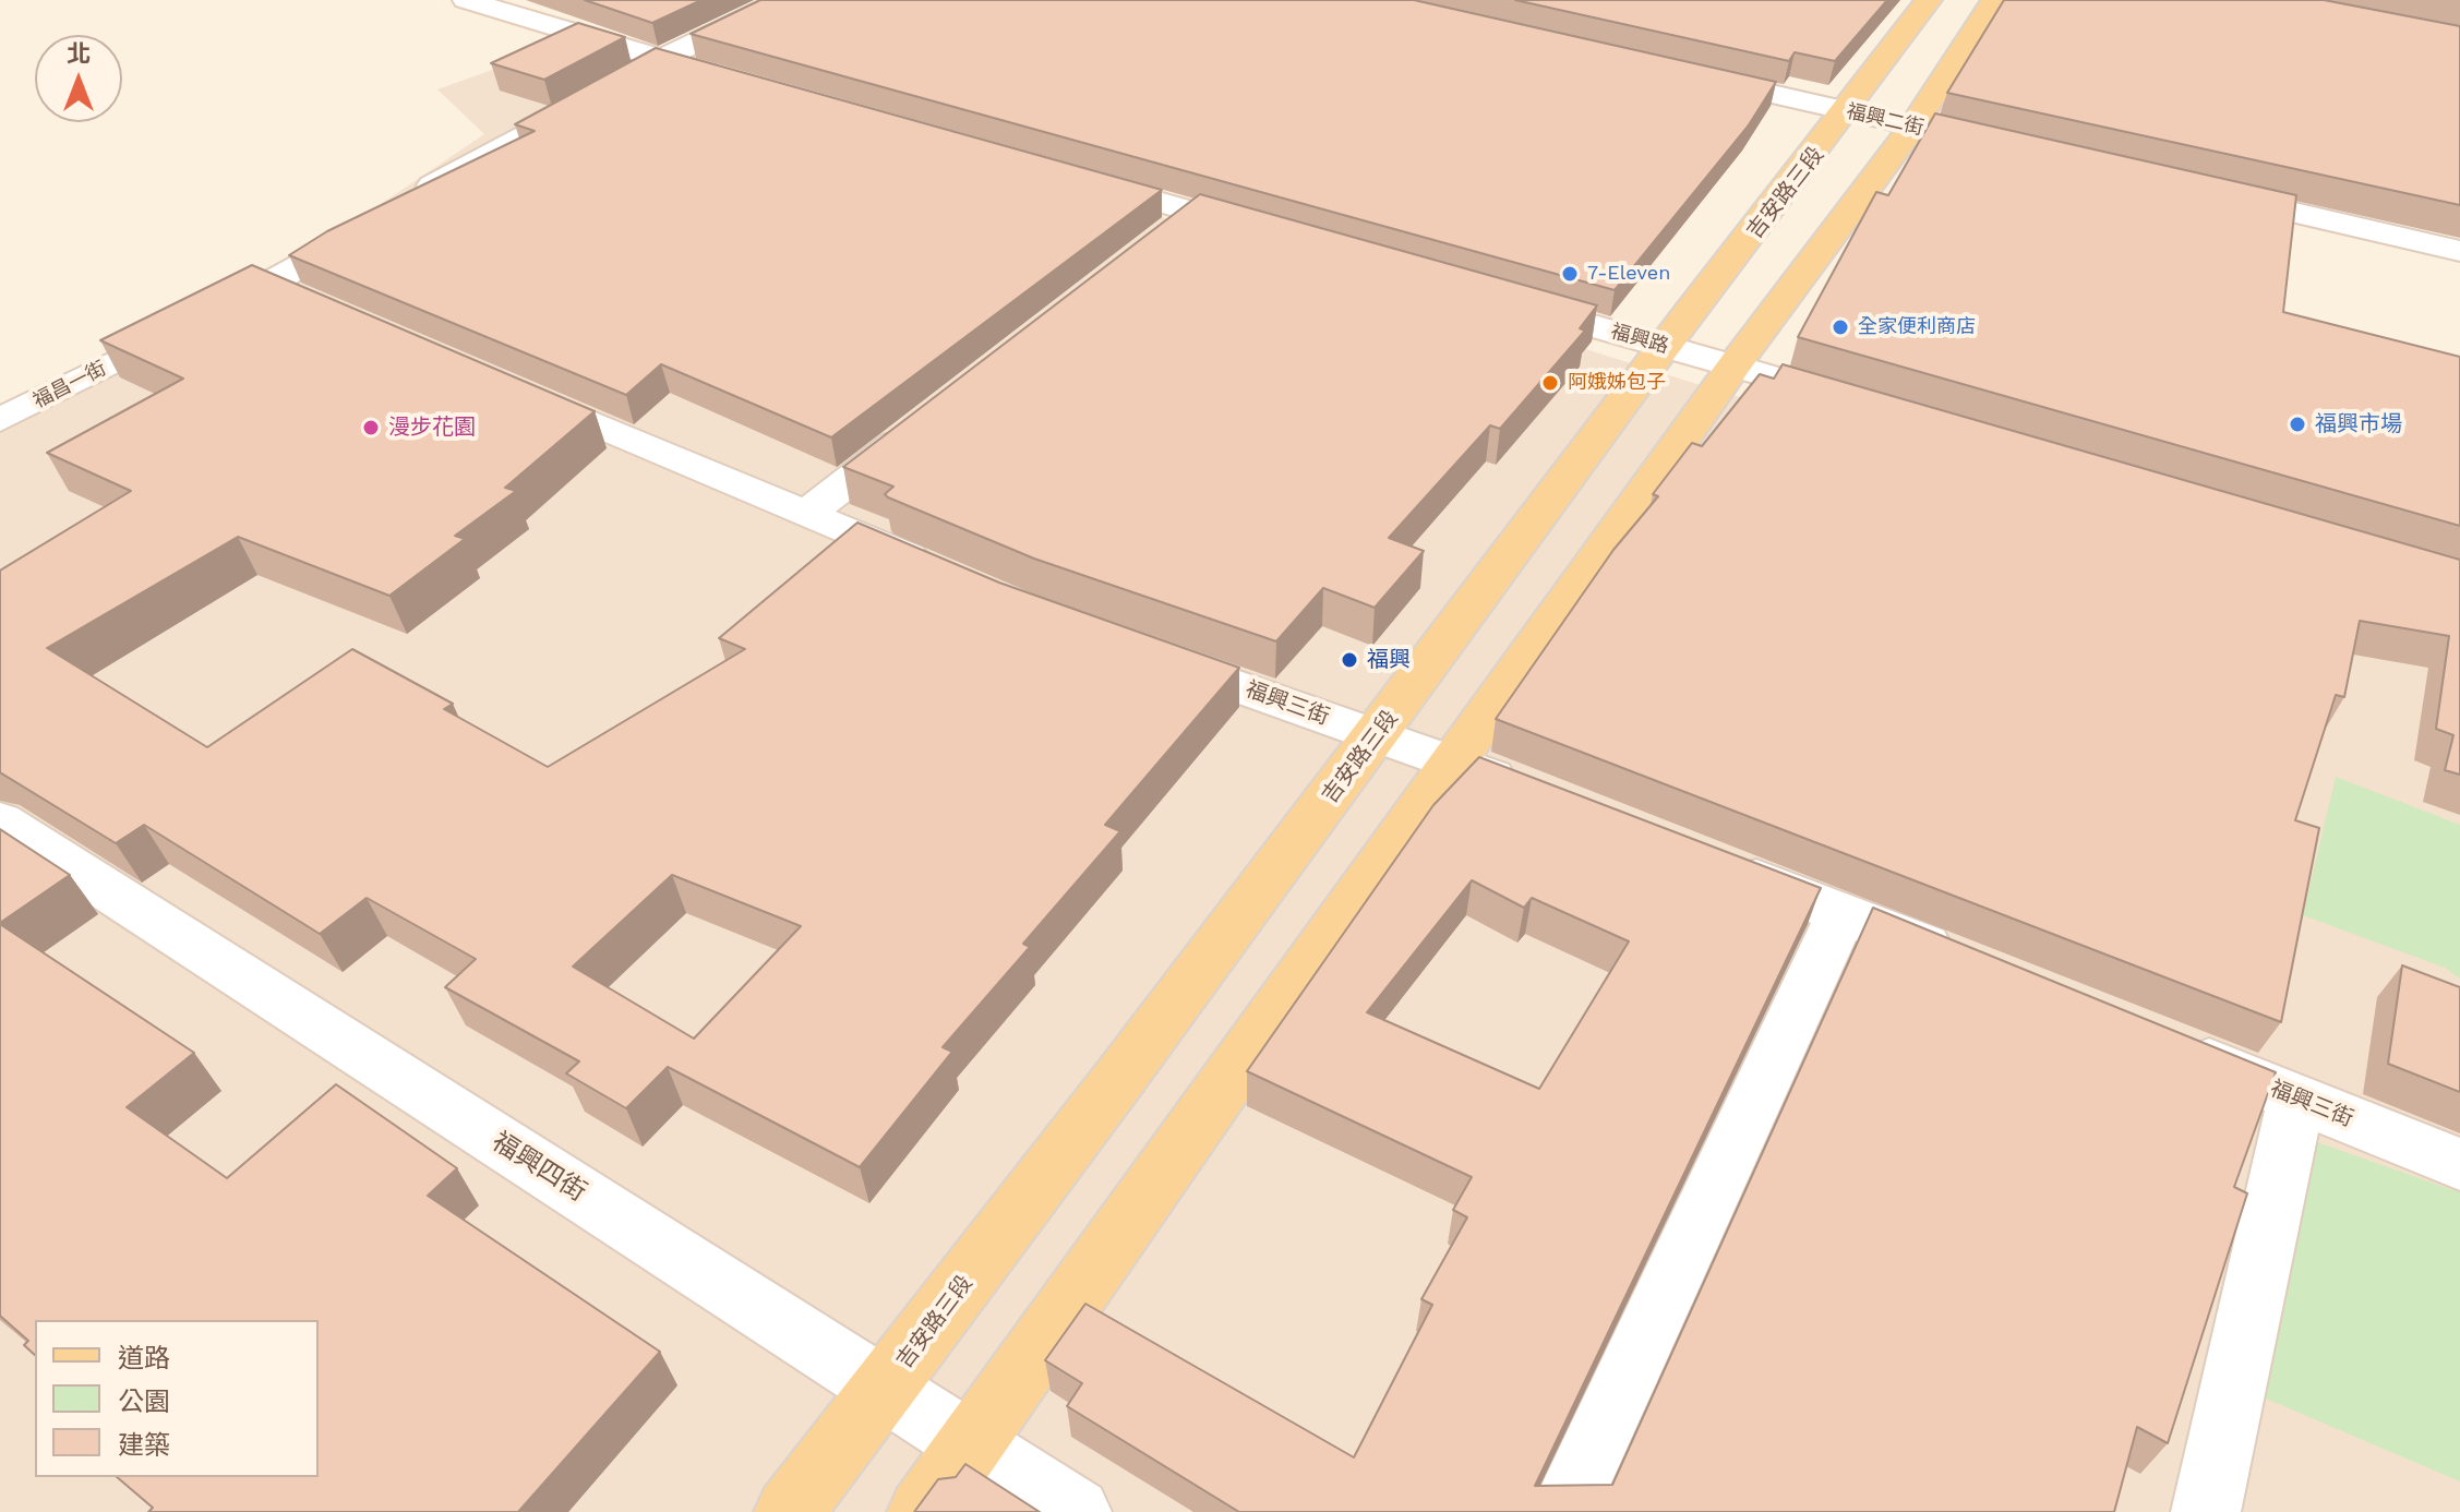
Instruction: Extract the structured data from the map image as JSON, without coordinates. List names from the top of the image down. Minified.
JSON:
{"streets":{"main road":["吉安路三段"],"street":["福興二街","福興路","福興三街","福興四街"],"lane":["福昌一街"]},"crossings":[["福興二街","吉安路三段"],["吉安路三段","福興路"],["吉安路三段","福興三街"],["吉安路三段","福興四街"]],"places":["7-Eleven","全家便利商店","阿娥姊包子","福興市場","漫步花園","福興"],"legend":["道路","公園","建築"],"north":"top"}
